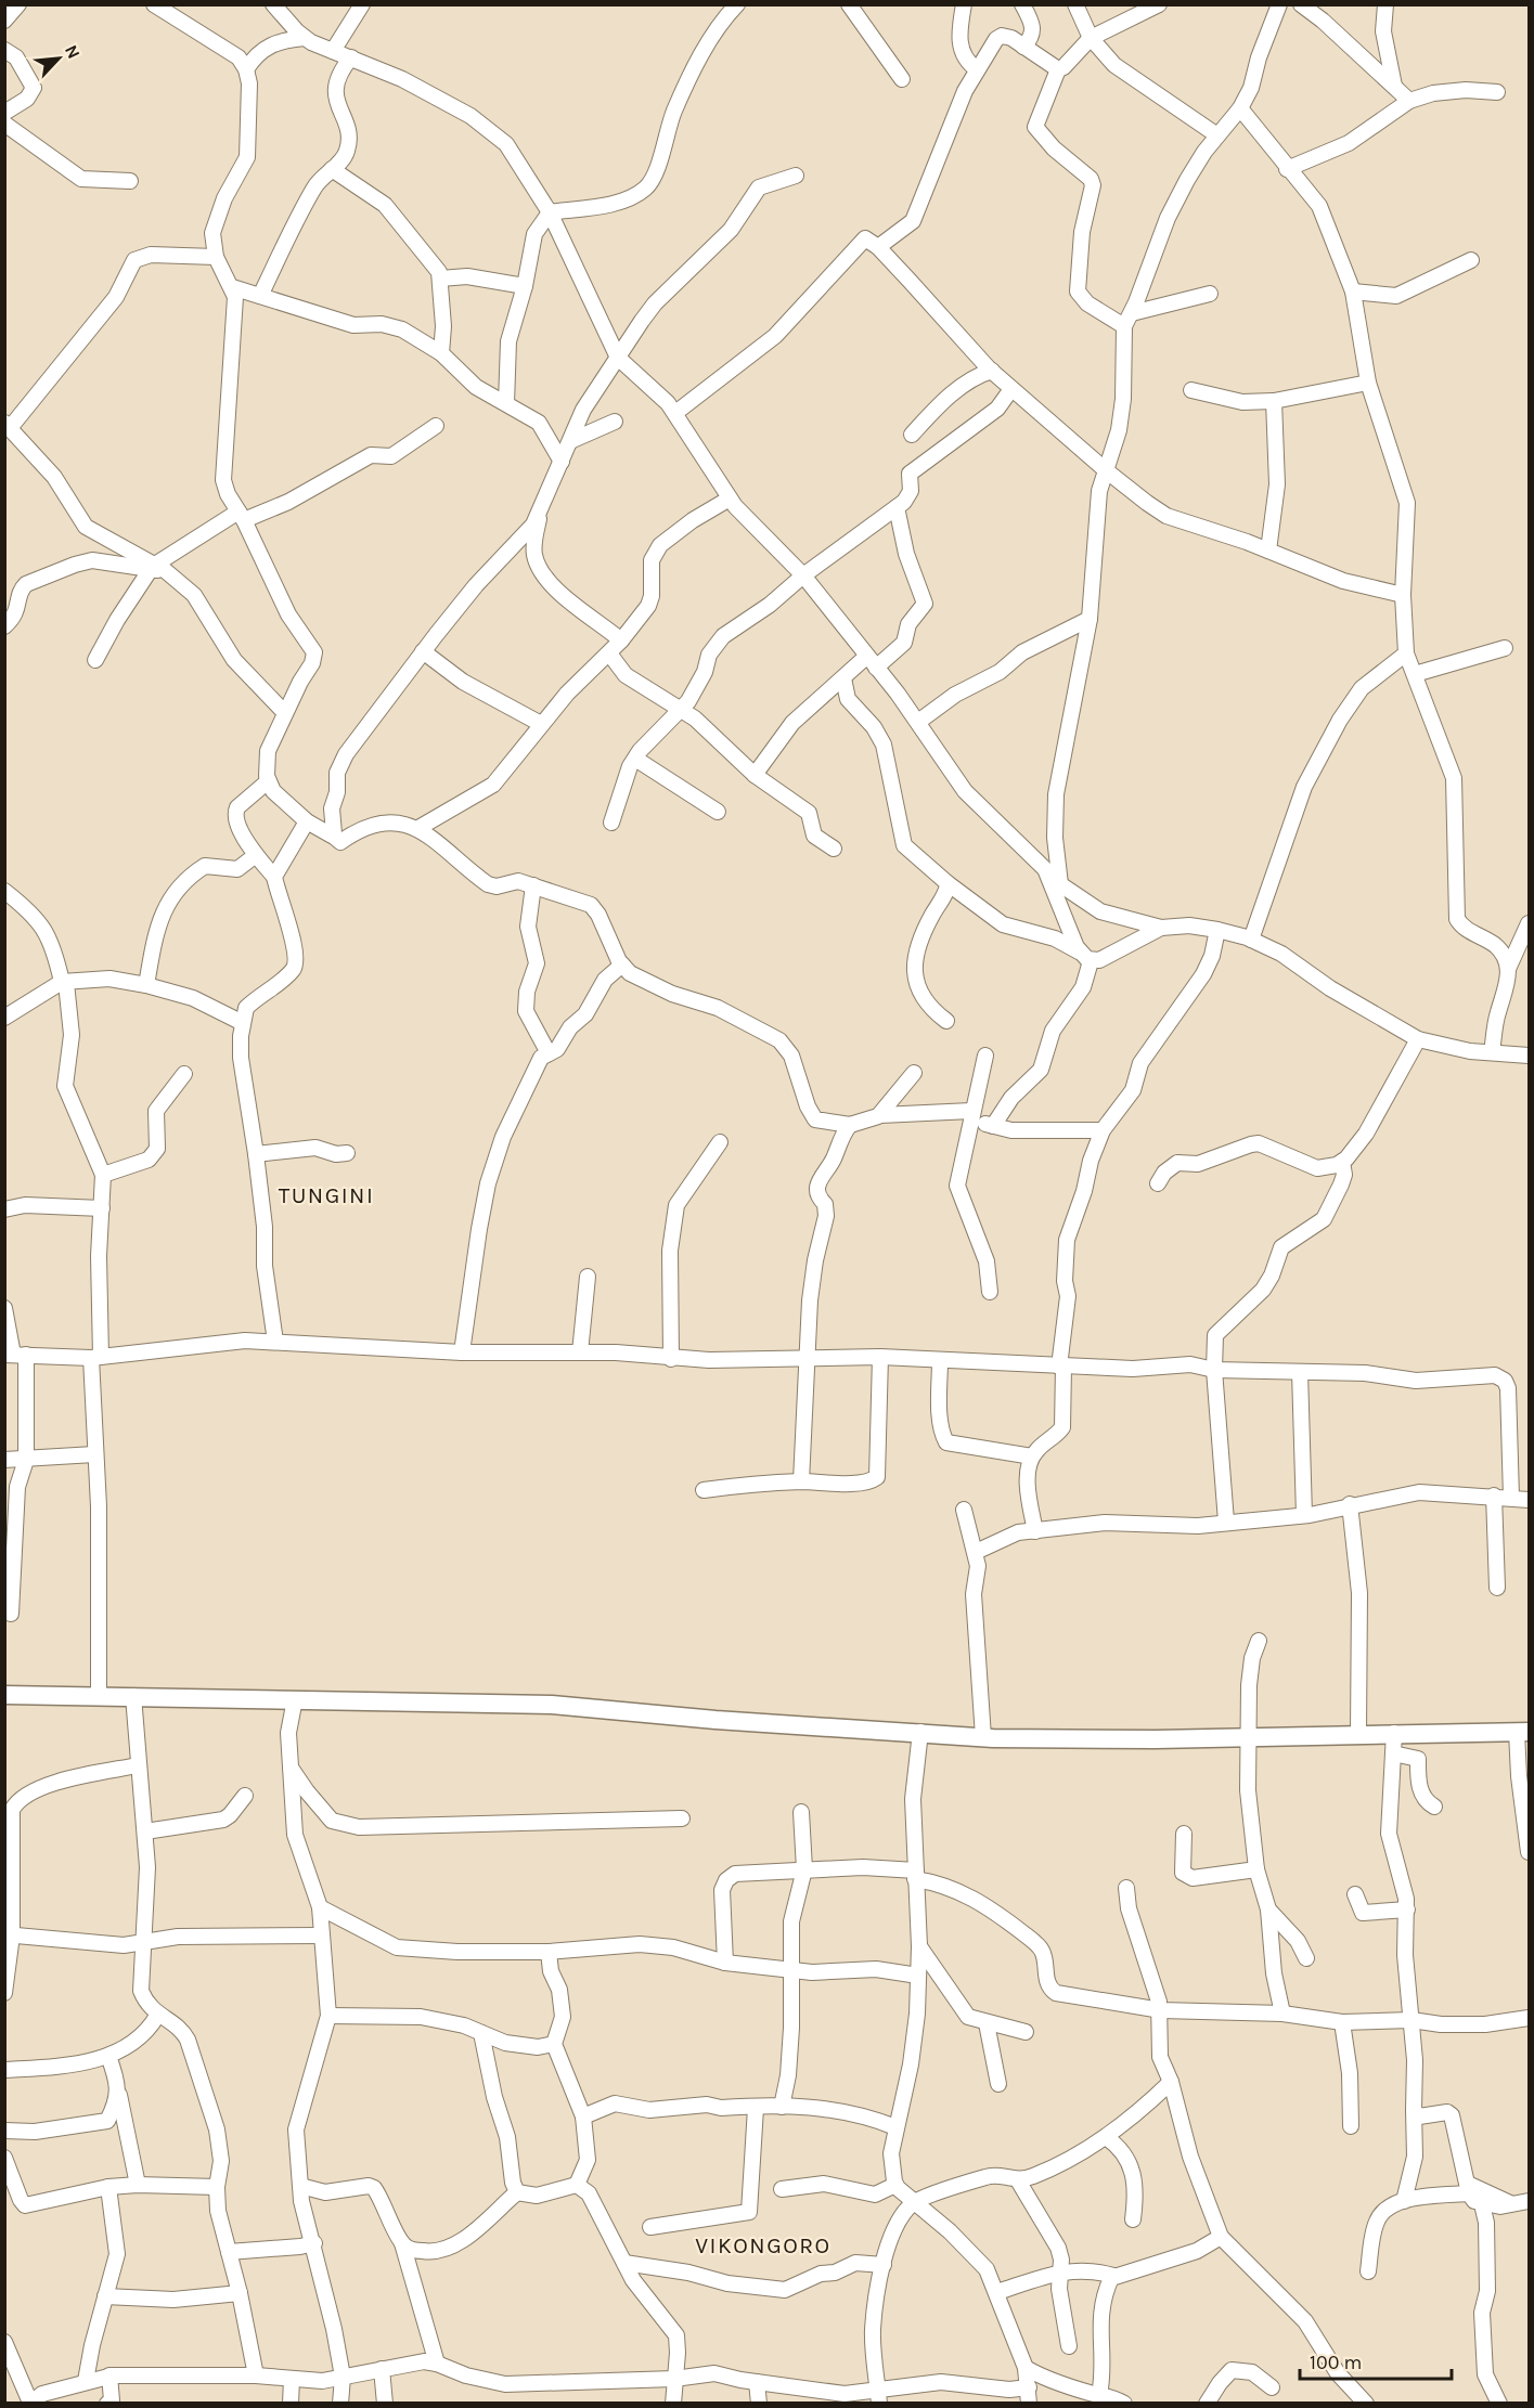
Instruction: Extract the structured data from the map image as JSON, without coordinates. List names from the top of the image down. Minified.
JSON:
{"districts":["TUNGINI","VIKONGORO"],"scale_bar":"100 m","north":"top right"}
